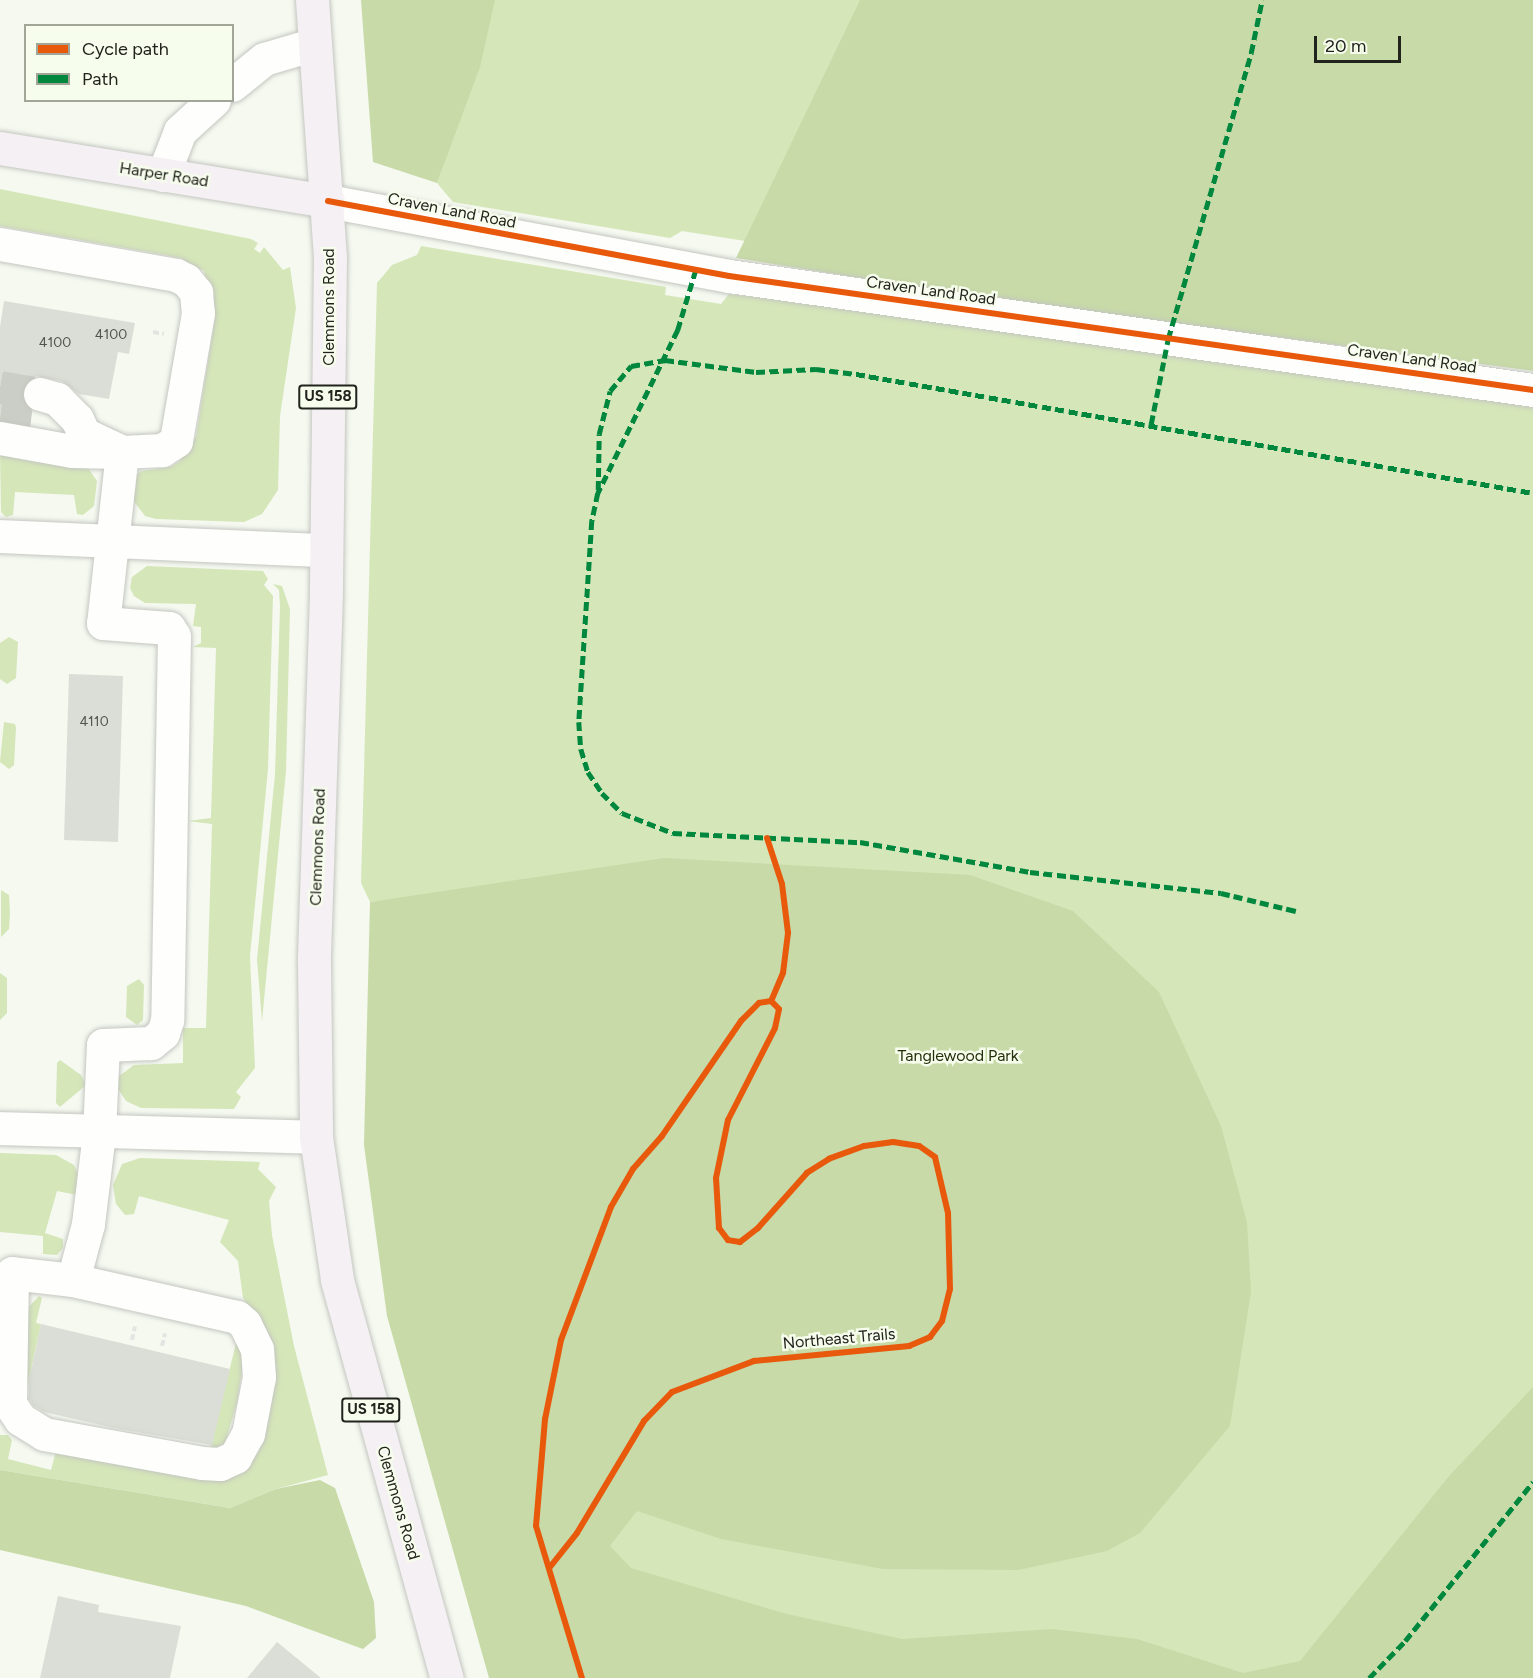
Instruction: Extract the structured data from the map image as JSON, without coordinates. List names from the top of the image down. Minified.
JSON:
{"streets":{"main road":["Harper Road","Clemmons Road","US 158"],"street":["Craven Land Road"],"cycle path":["Northeast Trails"]},"crossings":[["Harper Road","Craven Land Road"],["Harper Road","Clemmons Road"],["Craven Land Road","Clemmons Road"]],"parks":["Tanglewood Park"],"house_numbers":["4100","4100","4110"],"legend":["Cycle path","Path"],"scale_bar":"20 m"}
